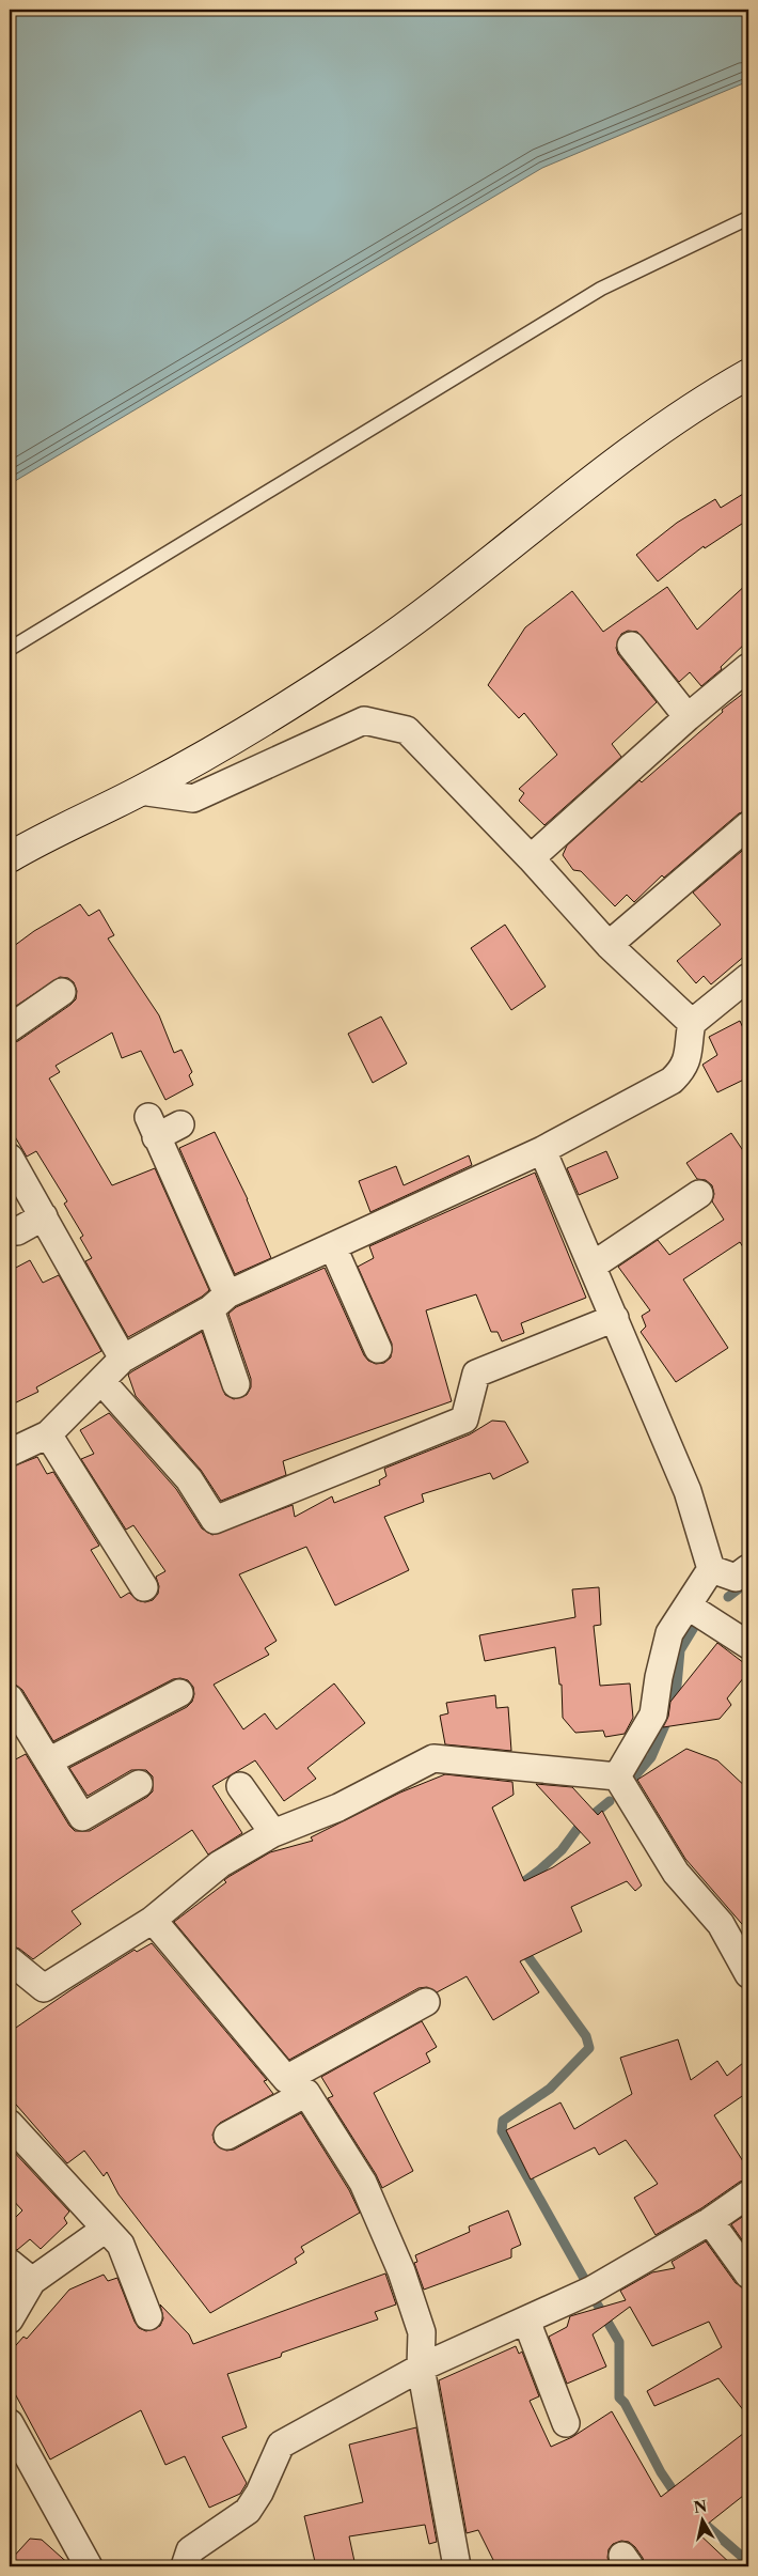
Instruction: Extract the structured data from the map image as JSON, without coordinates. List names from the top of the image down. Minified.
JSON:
{"north":"top"}
